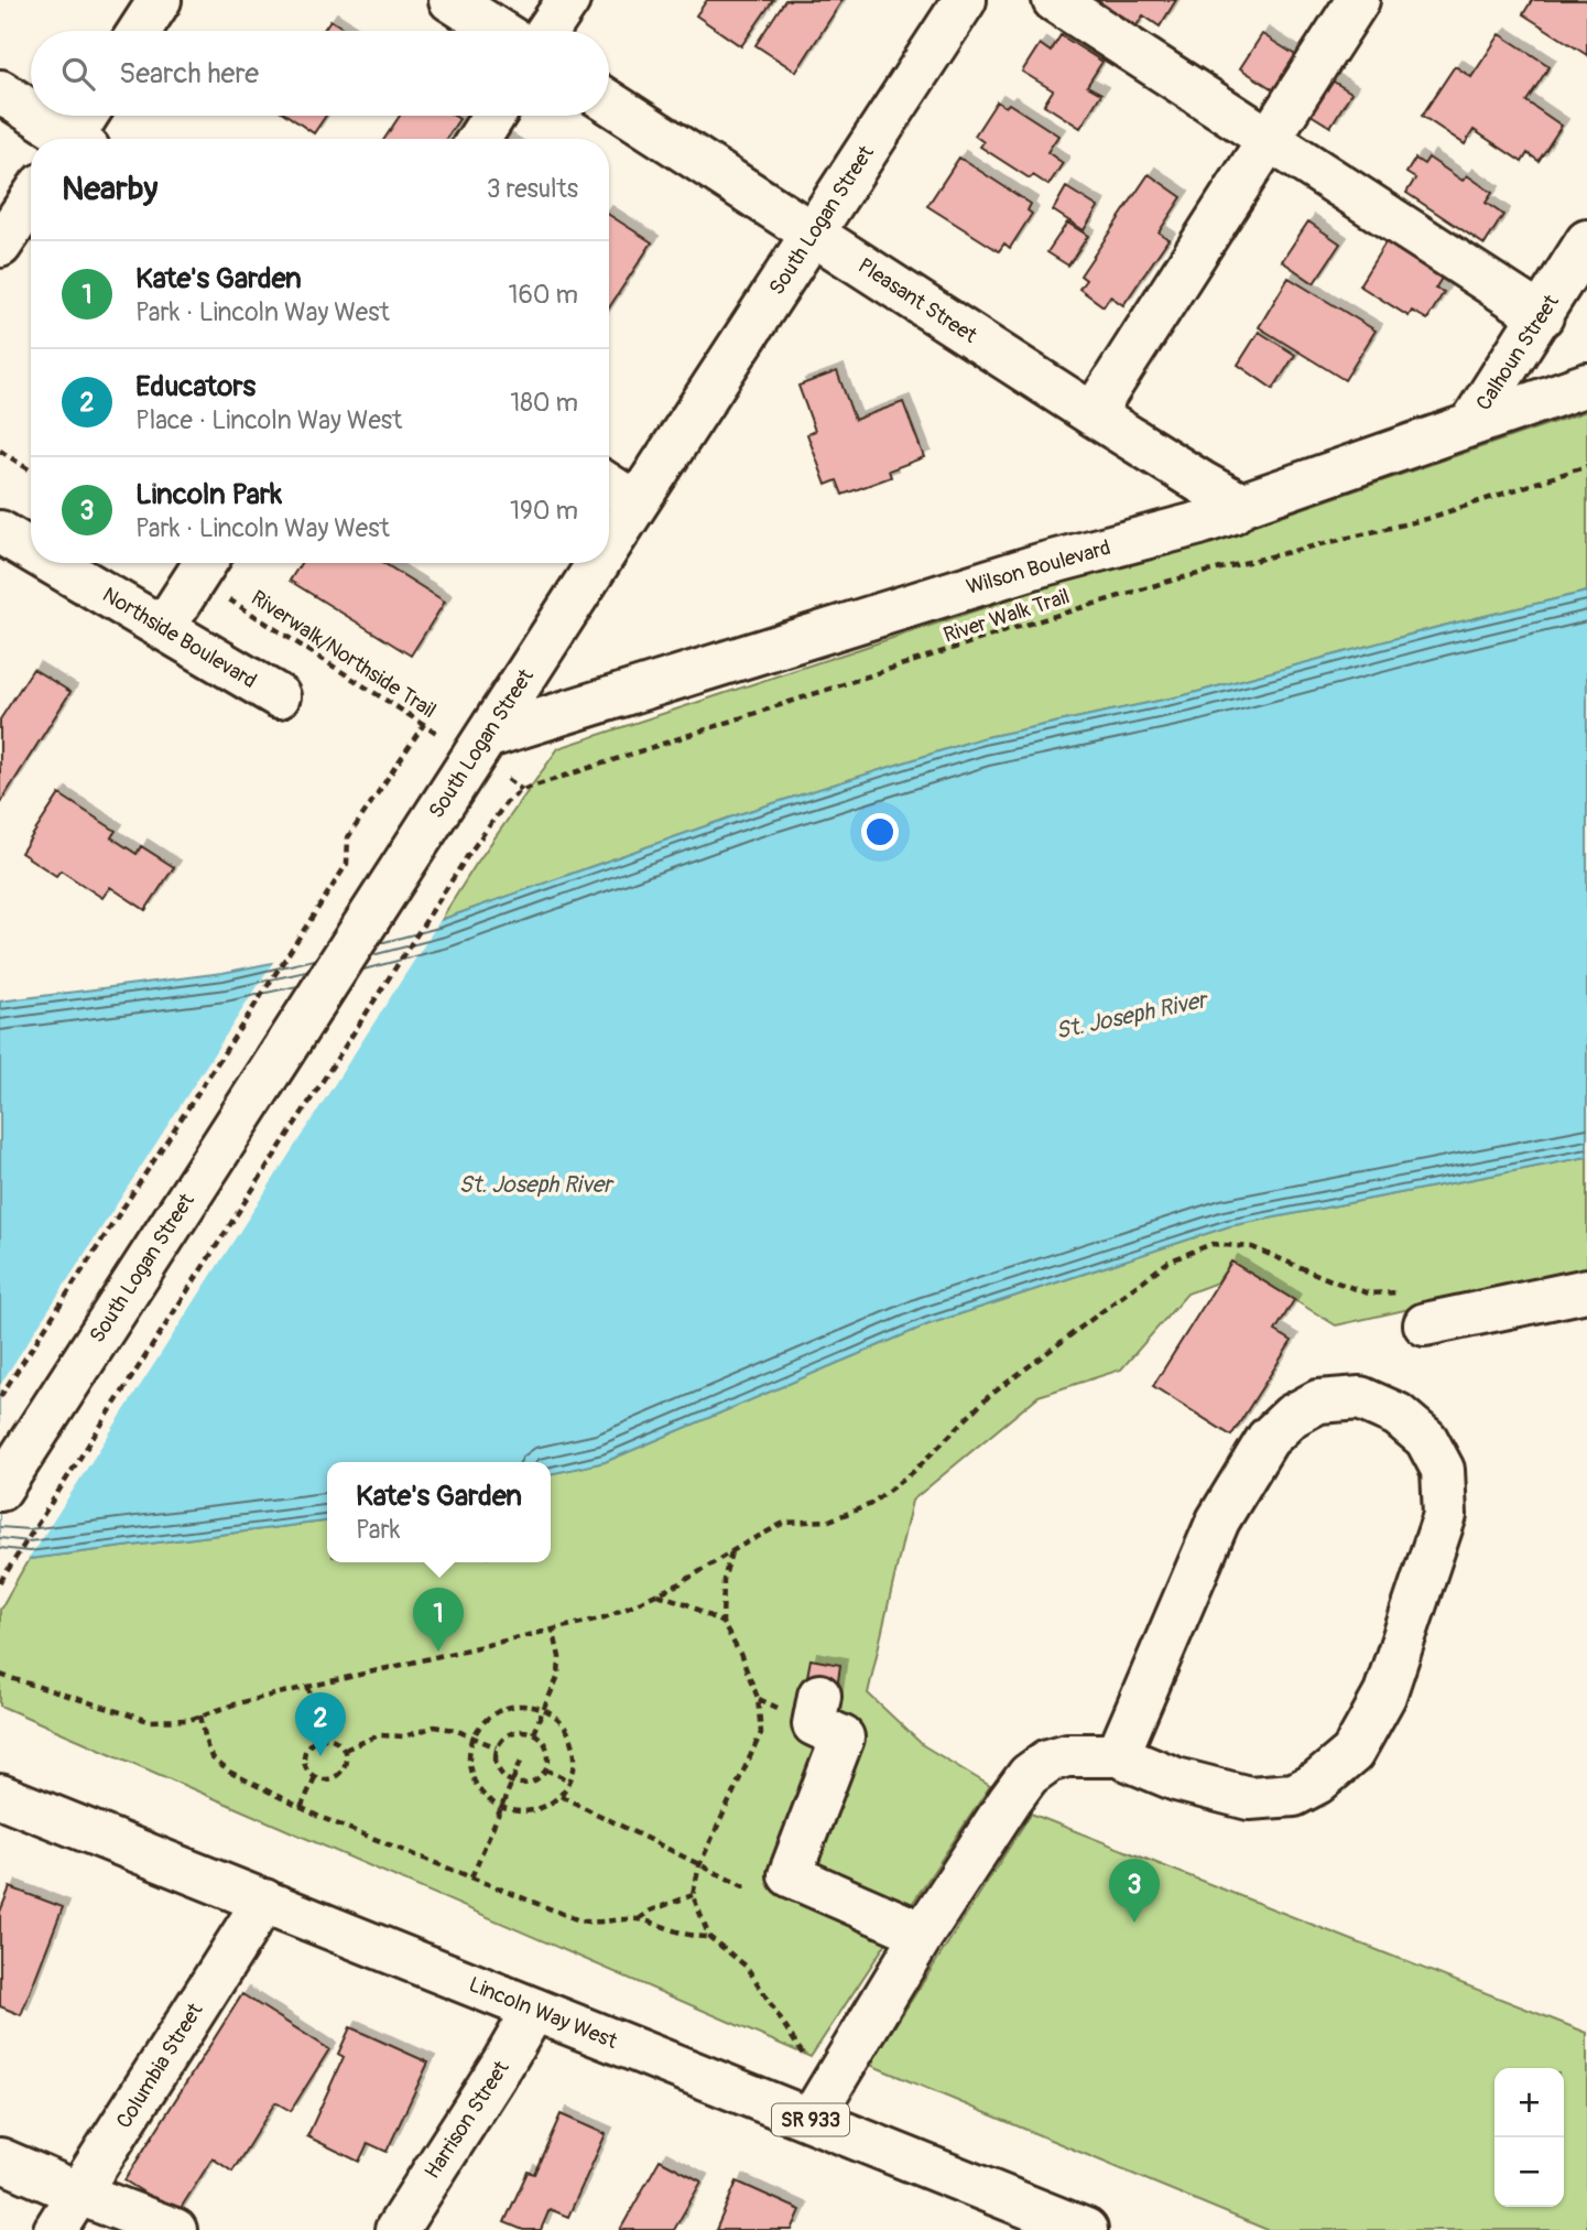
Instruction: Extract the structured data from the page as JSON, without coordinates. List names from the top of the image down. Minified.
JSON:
{"streets":{"street":["South Logan Street","Pleasant Street","Calhoun Street","Wilson Boulevard","Northside Boulevard","Lincoln Way West","Columbia Street","Harrison Street","SR 933"],"path":["River Walk Trail","Riverwalk/Northside Trail"]},"crossings":[["South Logan Street","Pleasant Street"],["South Logan Street","Wilson Boulevard"],["Pleasant Street","Wilson Boulevard"],["Calhoun Street","Wilson Boulevard"],["Lincoln Way West","Columbia Street"],["Lincoln Way West","Harrison Street"]],"water":["St. Joseph River"],"page":{"search":"Search here","heading":["Nearby","3 results"],"list":[{"mark":"1","name":"Kate's Garden","note":"Park · Lincoln Way West","value":"160 m"},{"mark":"2","name":"Educators","note":"Place · Lincoln Way West","value":"180 m"},{"mark":"3","name":"Lincoln Park","note":"Park · Lincoln Way West","value":"190 m"}],"popup":["Kate's Garden","Park"],"pins":["1","2","3"],"map_buttons":["+","−"]}}
